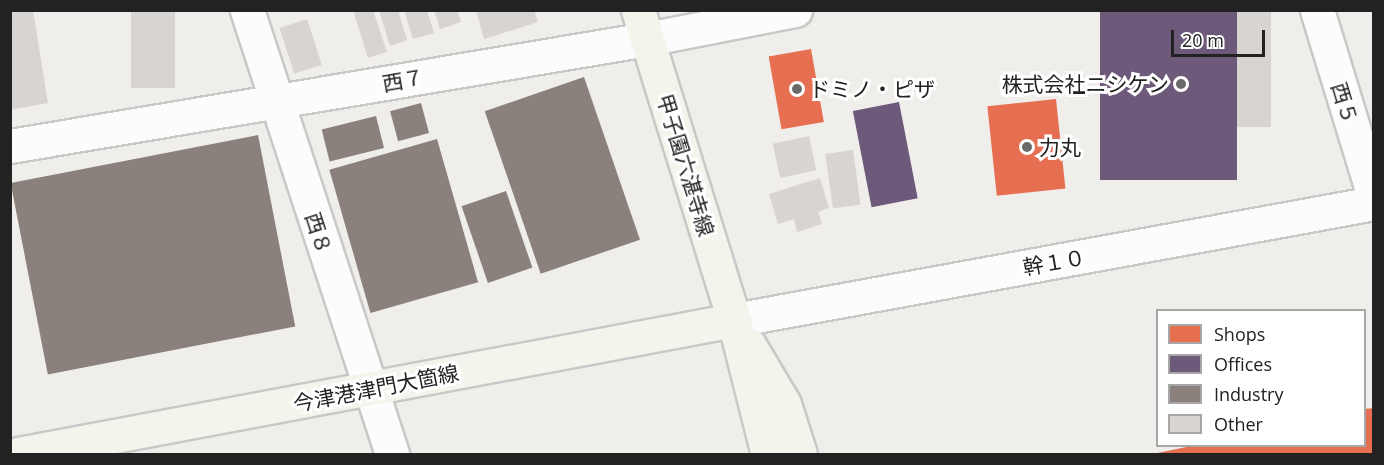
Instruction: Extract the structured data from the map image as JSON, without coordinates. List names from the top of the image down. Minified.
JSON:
{"streets":{"main road":["甲子園六湛寺線","今津港津門大箇線"],"street":["西７","西５","西８","幹１０"]},"crossings":[["西７","甲子園六湛寺線"],["西７","西８"],["甲子園六湛寺線","幹１０"],["甲子園六湛寺線","今津港津門大箇線"],["西８","今津港津門大箇線"],["幹１０","今津港津門大箇線"]],"places":["株式会社ニシケン","ドミノ・ピザ","力丸"],"legend":["Shops","Offices","Industry","Other"],"scale_bar":"20 m"}
